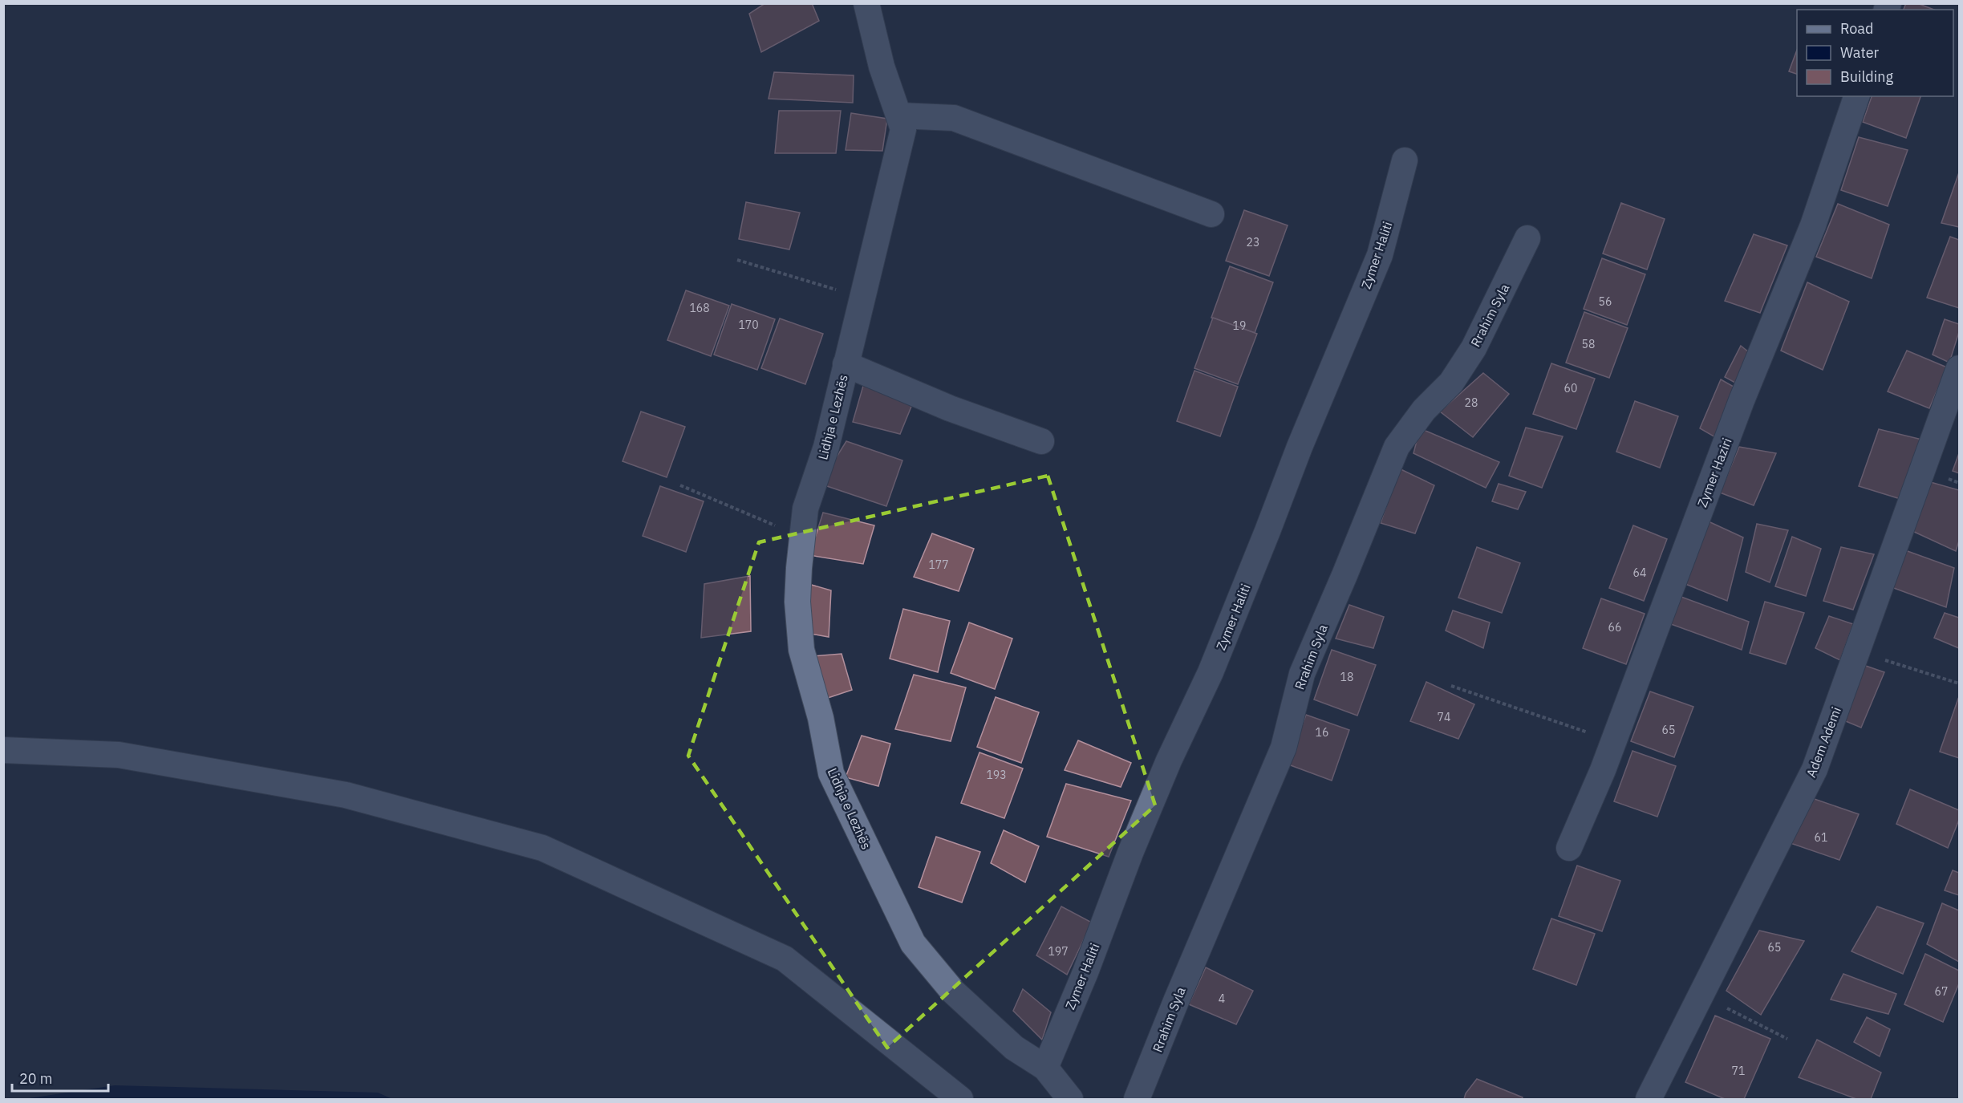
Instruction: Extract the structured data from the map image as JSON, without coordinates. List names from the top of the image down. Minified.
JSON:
{"streets":{"street":["Zymer Haliti","Rrahim Syla","Lidhja e Lezhës","Zymer Haziri","Adem Ademi"]},"crossings":[["Zymer Haliti","Lidhja e Lezhës"]],"house_numbers":["23","56","168","170","19","58","60","28","177","64","66","18","74","65","16","193","61","65","197","67","4","71"],"legend":["Road","Water","Building"],"scale_bar":"20 m"}
